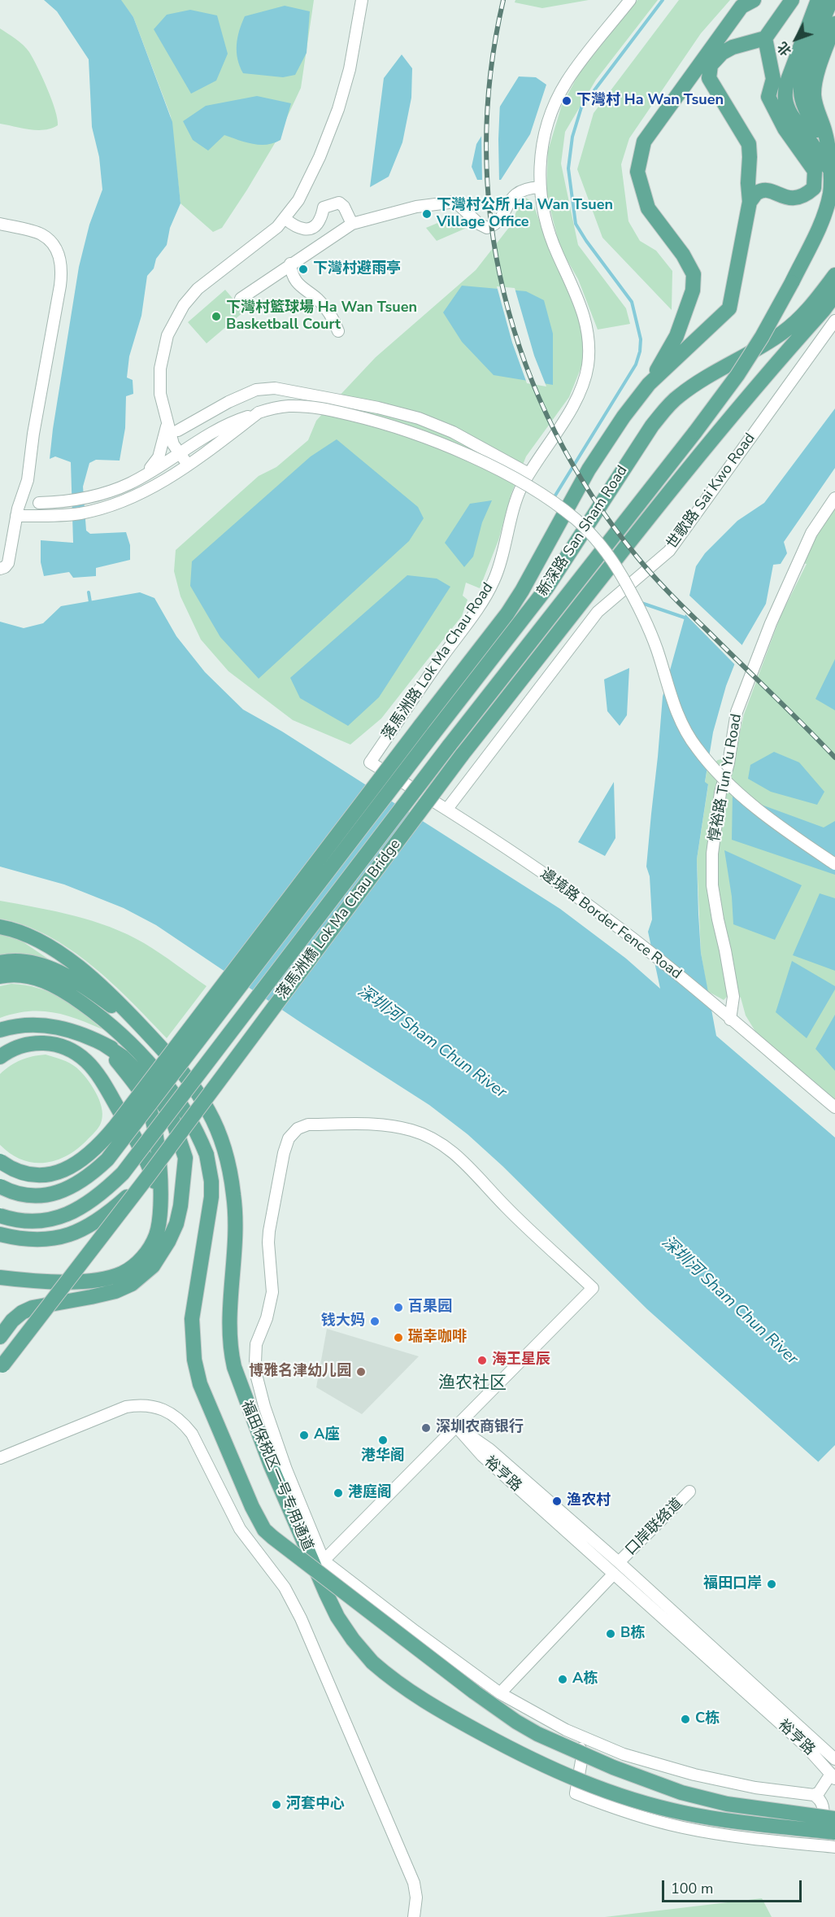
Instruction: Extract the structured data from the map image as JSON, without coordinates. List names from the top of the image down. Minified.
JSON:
{"streets":{"main road":["新深路 San Sham Road","落馬洲橋 Lok Ma Chau Bridge","福田保税区一号专用通道"],"street":["世歌路 Sai Kwo Road","落馬洲路 Lok Ma Chau Road","惇裕路 Tun Yu Road","邊境路 Border Fence Road","裕亨路","口岸联络道"]},"crossings":[["世歌路 Sai Kwo Road","邊境路 Border Fence Road"],["新深路 San Sham Road","落馬洲橋 Lok Ma Chau Bridge"],["新深路 San Sham Road","福田保税区一号专用通道"],["落馬洲路 Lok Ma Chau Road","邊境路 Border Fence Road"],["惇裕路 Tun Yu Road","邊境路 Border Fence Road"],["裕亨路","口岸联络道"]],"districts":["渔农社区"],"water":["深圳河 Sham Chun River"],"places":["下灣村 Ha Wan Tsuen","下灣村公所 Ha Wan Tsuen Village Office","下灣村避雨亭","下灣村籃球場 Ha Wan Tsuen Basketball Court","百果园","钱大妈","瑞幸咖啡","海王星辰","博雅名津幼儿园","深圳农商银行","A座","港华阁","港庭阁","渔农村","福田口岸","B栋","A栋","C栋","河套中心"],"scale_bar":"100 m","north":"bottom left"}
